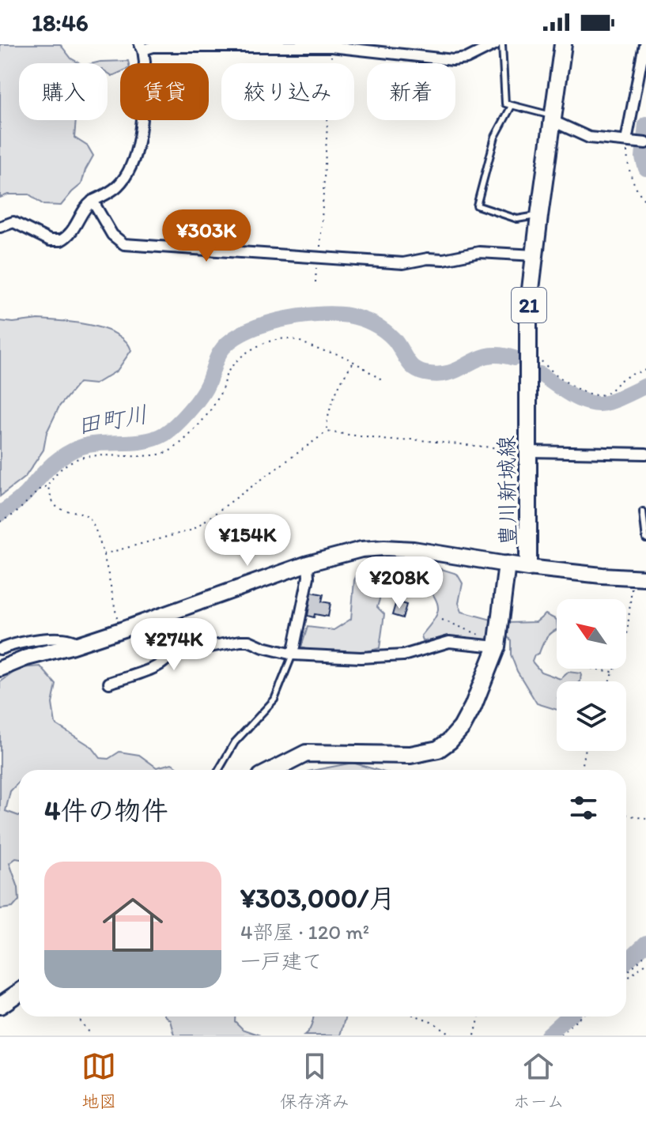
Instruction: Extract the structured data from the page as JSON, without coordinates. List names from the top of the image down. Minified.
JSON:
{"streets":{"main road":["21","豊川新城線"]},"water":["田町川"],"north":"top left","page":{"status":"18:46","chip":["購入","賃貸","絞り込み","新着"],"price":["¥303K","¥154K","¥208K","¥274K"],"heading":"4件の物件","list":[{"name":"¥303,000/月","note":"4部屋 · 120 m² · 一戸建て"}],"tabs":["地図","保存済み","ホーム"]}}
